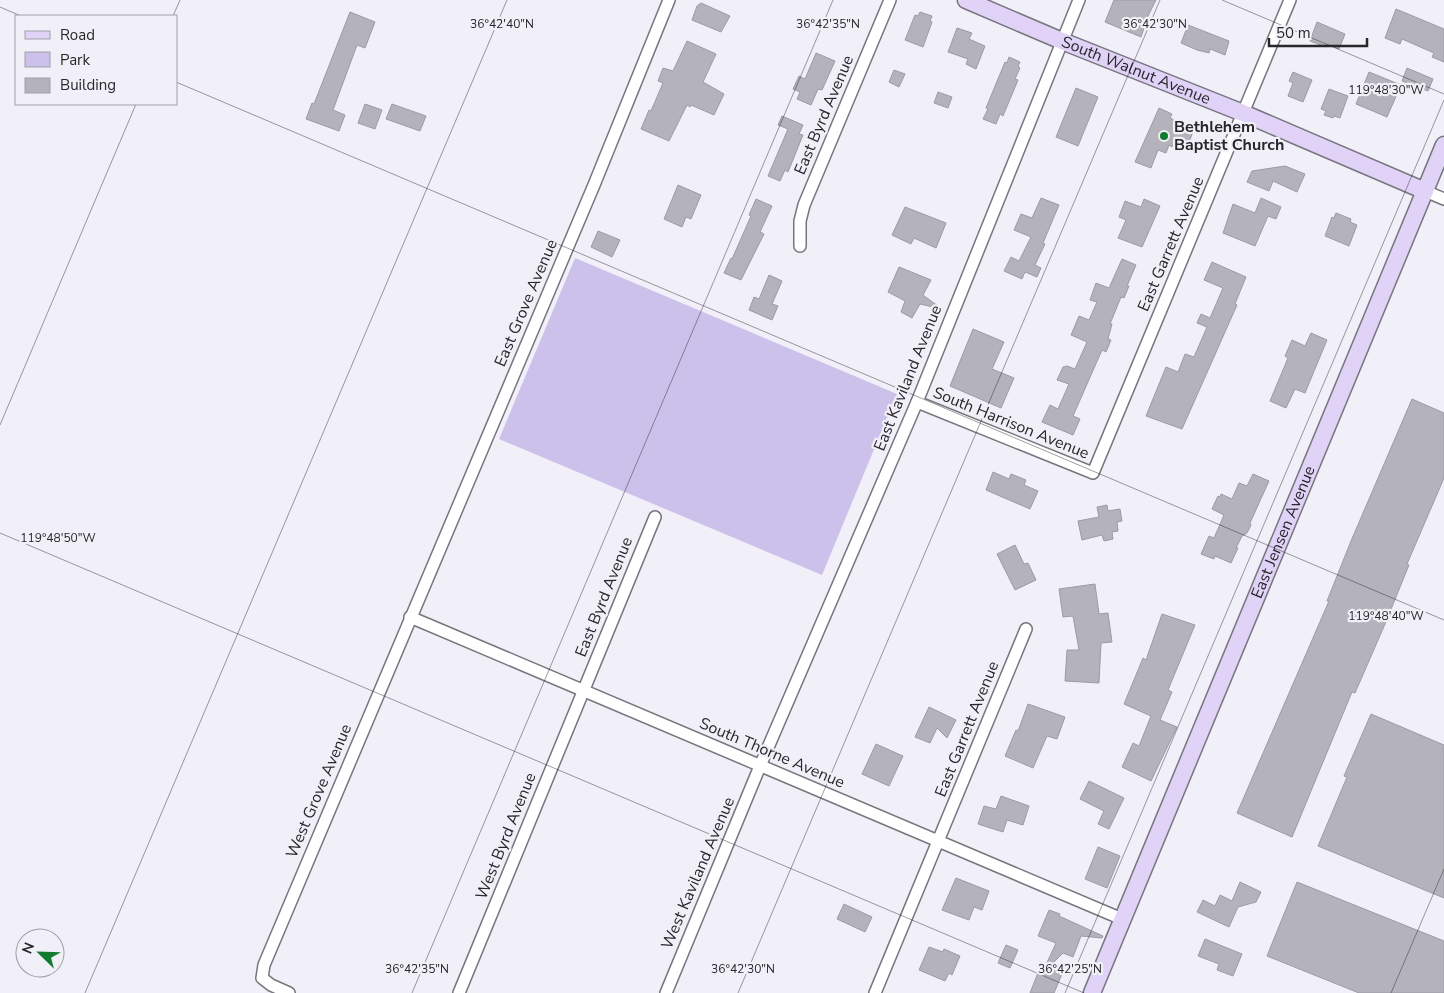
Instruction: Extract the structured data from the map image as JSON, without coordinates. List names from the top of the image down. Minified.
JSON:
{"streets":{"street":["South Walnut Avenue","East Byrd Avenue","East Garrett Avenue","East Grove Avenue","East Kaviland Avenue","South Harrison Avenue","East Jensen Avenue","South Thorne Avenue","West Grove Avenue","West Byrd Avenue","West Kaviland Avenue"]},"crossings":[["South Walnut Avenue","East Garrett Avenue"],["South Walnut Avenue","East Kaviland Avenue"],["South Walnut Avenue","East Jensen Avenue"],["East Byrd Avenue","South Thorne Avenue"],["East Byrd Avenue","West Byrd Avenue"],["East Garrett Avenue","South Harrison Avenue"],["East Garrett Avenue","South Thorne Avenue"],["East Grove Avenue","South Thorne Avenue"],["East Grove Avenue","West Grove Avenue"],["East Kaviland Avenue","South Harrison Avenue"],["East Kaviland Avenue","South Thorne Avenue"],["East Kaviland Avenue","West Kaviland Avenue"],["East Jensen Avenue","South Thorne Avenue"],["South Thorne Avenue","West Grove Avenue"],["South Thorne Avenue","West Byrd Avenue"],["South Thorne Avenue","West Kaviland Avenue"]],"places":["Bethlehem Baptist Church"],"legend":["Road","Park","Building"],"scale_bar":"50 m","north":"top left","coordinates":["36°42'40\"N","36°42'35\"N","36°42'30\"N","119°48'30\"W","119°48'50\"W","119°48'40\"W","36°42'25\"N"]}
